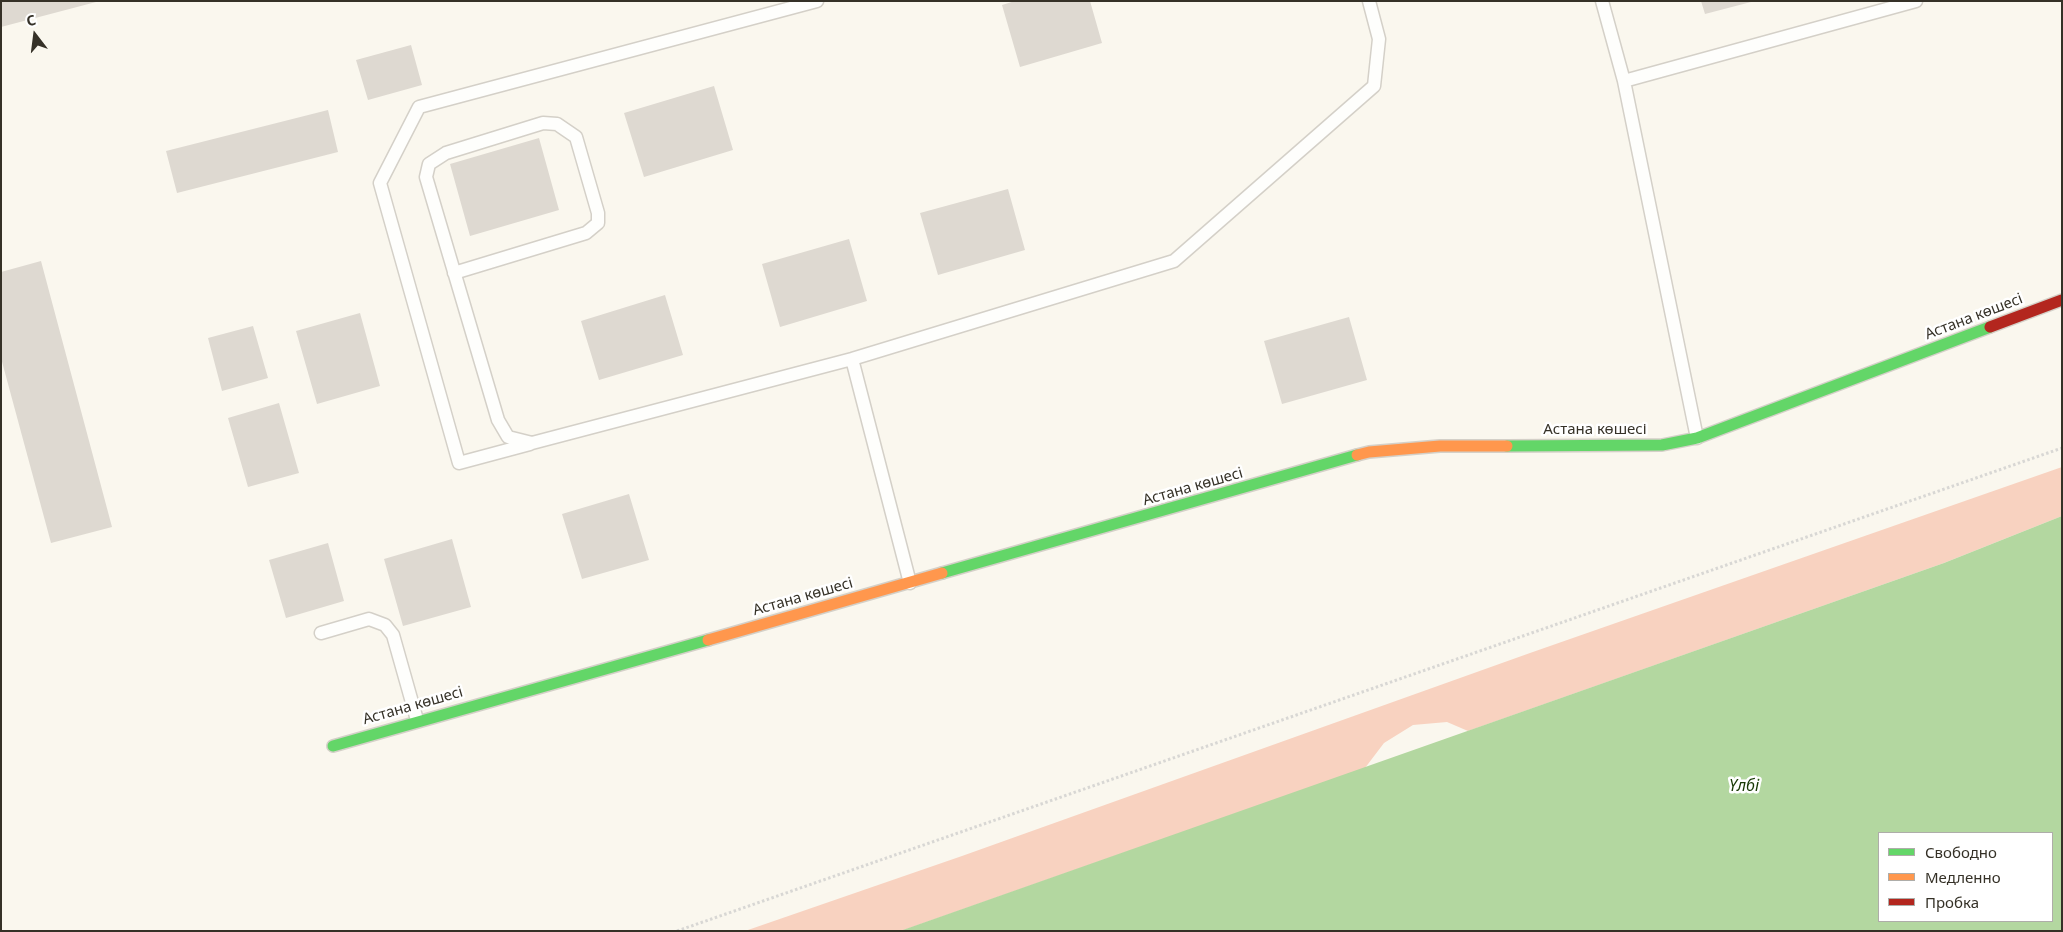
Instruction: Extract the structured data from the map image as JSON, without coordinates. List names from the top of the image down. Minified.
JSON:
{"streets":{"street":["Астана көшесі"]},"water":["Үлбі"],"legend":["Свободно","Медленно","Пробка"],"north":"top"}
